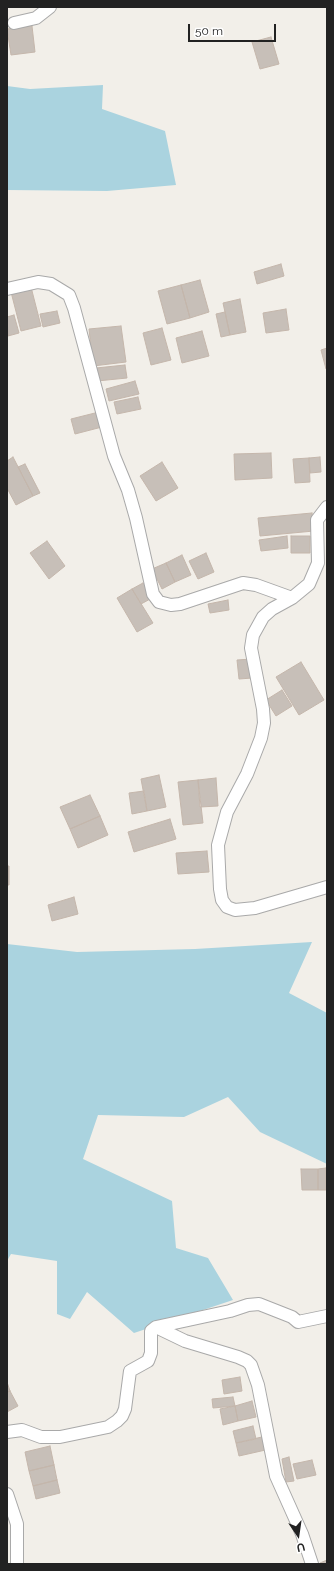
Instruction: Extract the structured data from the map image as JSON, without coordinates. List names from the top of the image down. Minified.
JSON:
{"scale_bar":"50 m","north":"bottom"}
